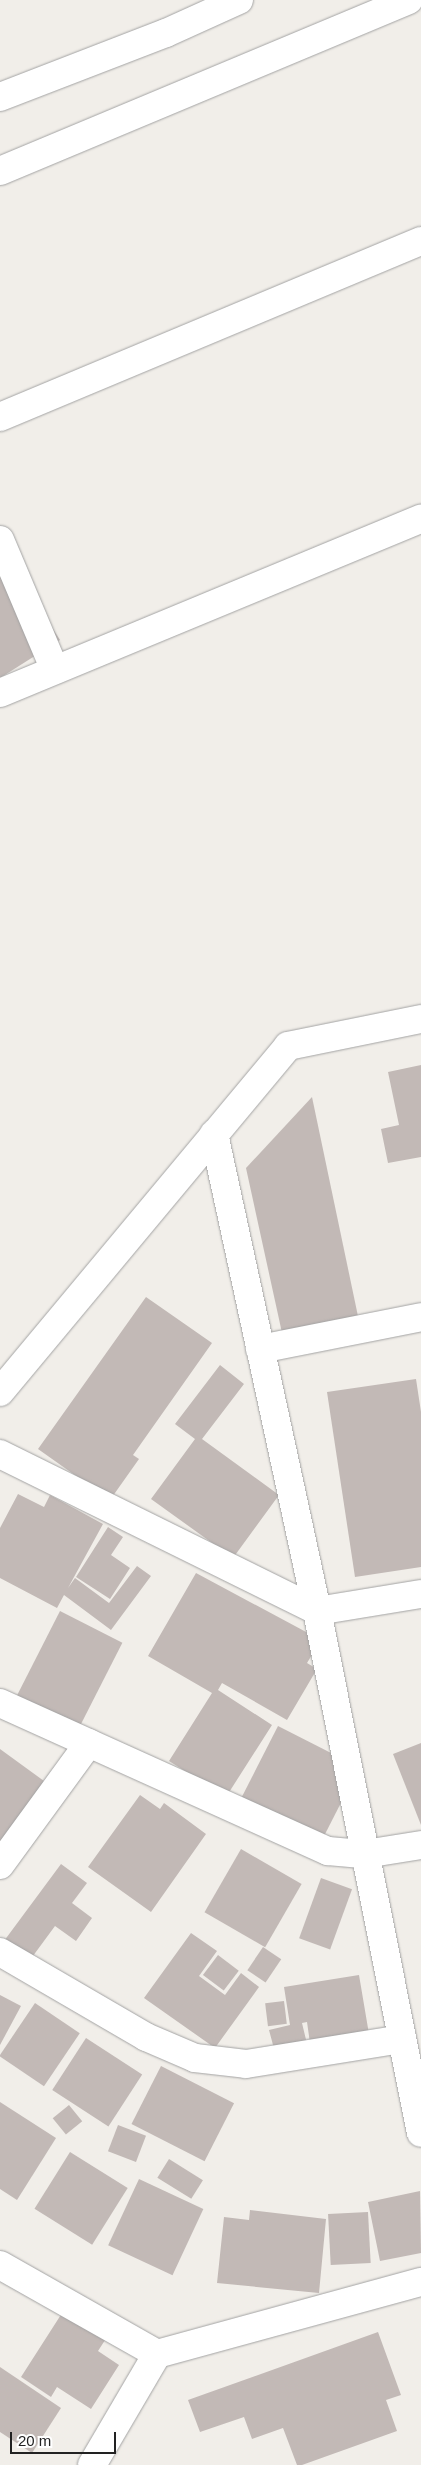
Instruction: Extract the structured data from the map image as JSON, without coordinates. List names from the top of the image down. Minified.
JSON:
{"scale_bar":"20 m"}
